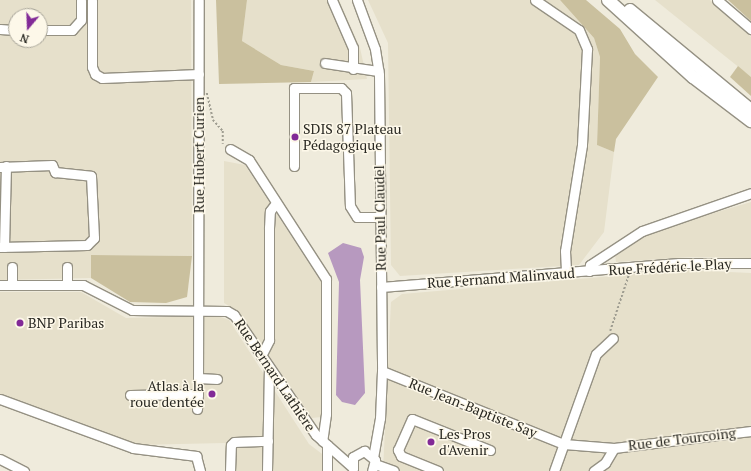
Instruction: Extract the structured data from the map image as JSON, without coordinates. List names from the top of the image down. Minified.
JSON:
{"streets":{"street":["Rue Hubert Curien","Rue Paul Claudel","Rue Frédéric le Play","Rue Fernand Malinvaud","Rue Bernard Lathière","Rue Jean-Baptiste Say","Rue de Tourcoing"]},"crossings":[["Rue Hubert Curien","Rue Bernard Lathière"],["Rue Paul Claudel","Rue Fernand Malinvaud"],["Rue Paul Claudel","Rue Bernard Lathière"],["Rue Paul Claudel","Rue Jean-Baptiste Say"],["Rue Frédéric le Play","Rue Fernand Malinvaud"],["Rue Jean-Baptiste Say","Rue de Tourcoing"]],"places":["SDIS 87 Plateau Pédagogique","BNP Paribas","Atlas à la roue dentée","Les Pros d'Avenir"],"north":"bottom"}
